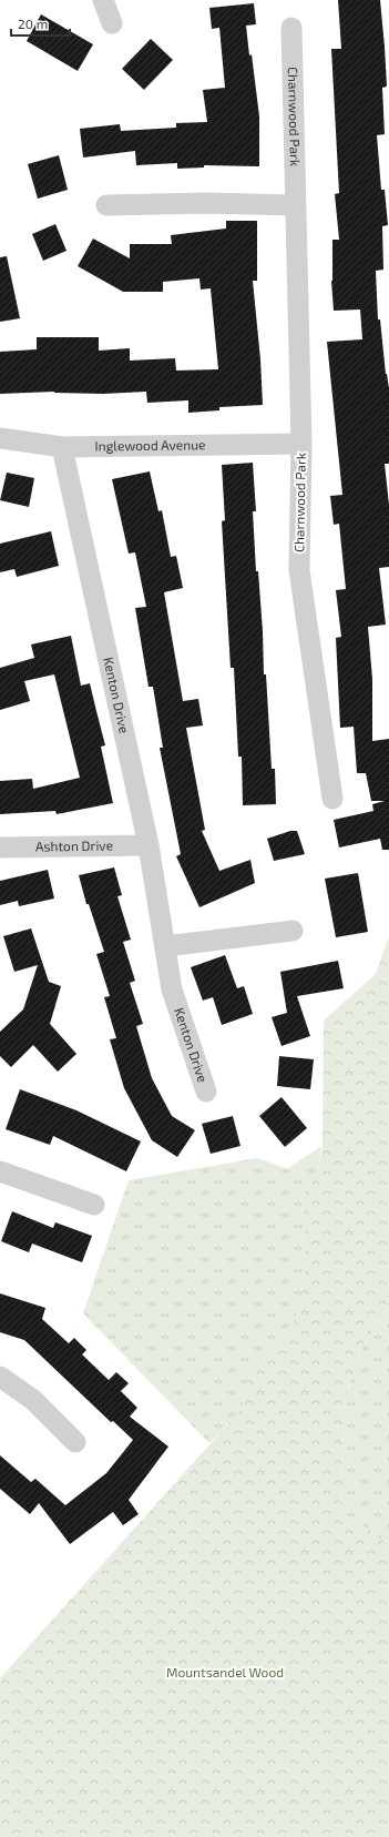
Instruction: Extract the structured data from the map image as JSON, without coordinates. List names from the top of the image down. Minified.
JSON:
{"streets":{"street":["Charnwood Park","Inglewood Avenue","Kenton Drive","Ashton Drive"]},"crossings":[["Charnwood Park","Inglewood Avenue"],["Inglewood Avenue","Kenton Drive"],["Kenton Drive","Ashton Drive"]],"parks":["Mountsandel Wood"],"scale_bar":"20 m"}
